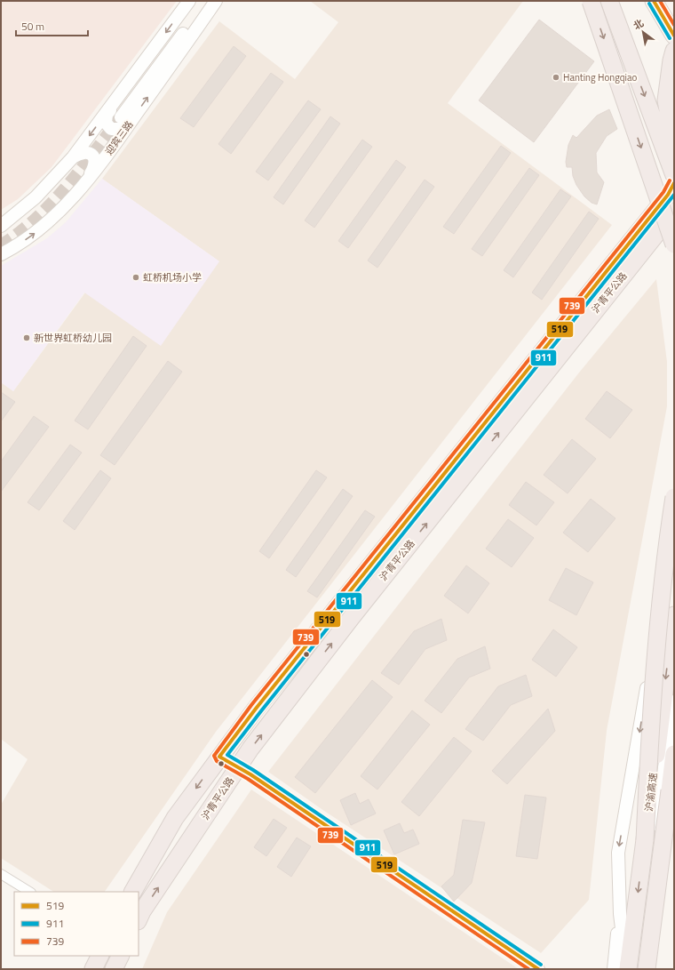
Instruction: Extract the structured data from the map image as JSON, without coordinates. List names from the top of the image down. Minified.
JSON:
{"streets":{"highway":["沪青平公路","沪渝高速"],"street":["迎宾三路"]},"places":["Hanting Hongqiao","虹桥机场小学","新世界虹桥幼儿园"],"lines":["transit line 519","transit line 739","transit line 911"],"legend":["519","911","739"],"scale_bar":"50 m","north":"top left"}
